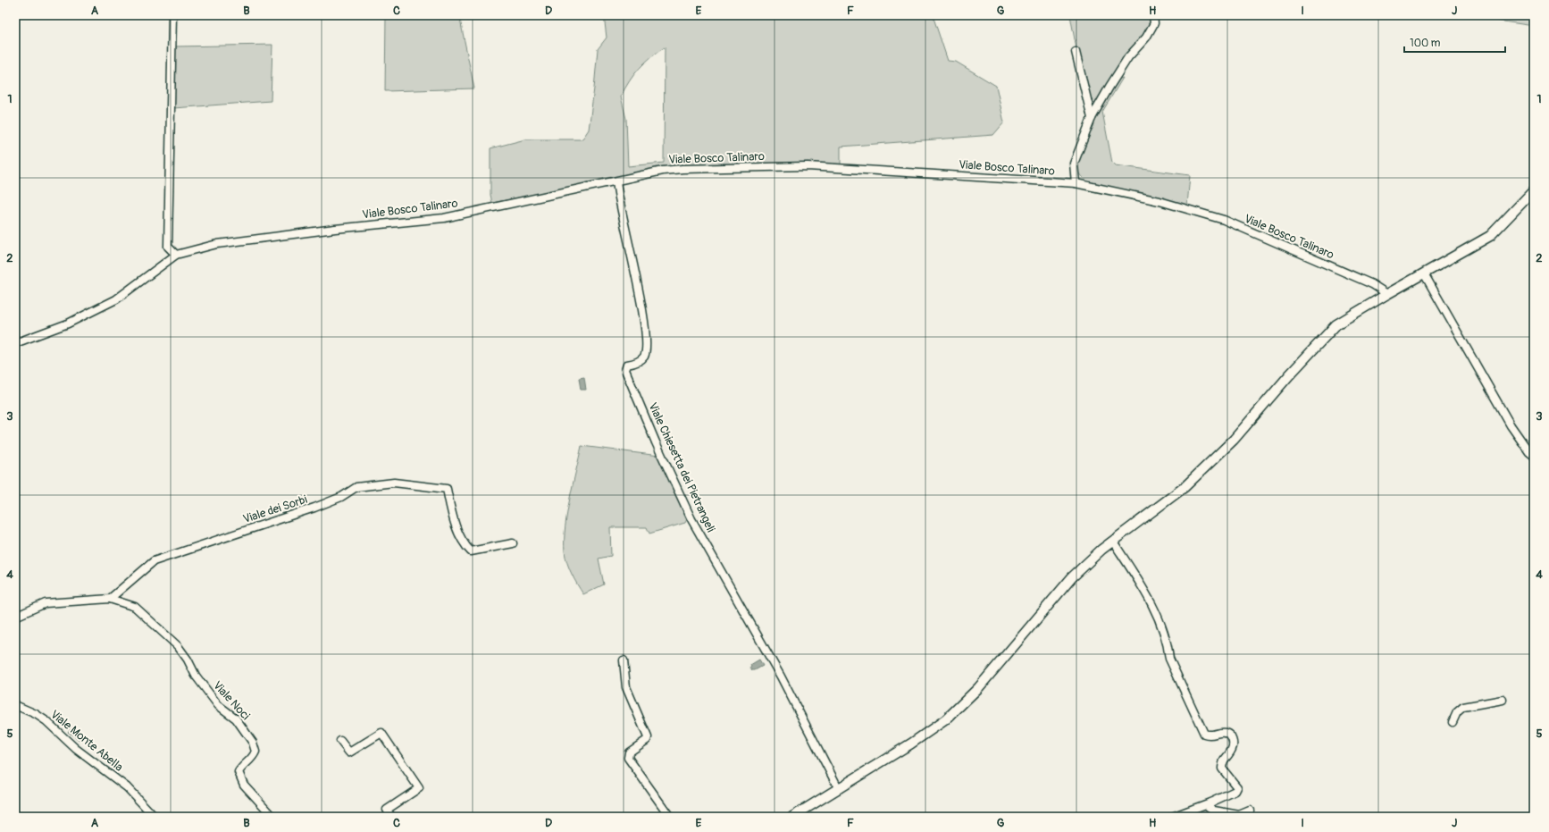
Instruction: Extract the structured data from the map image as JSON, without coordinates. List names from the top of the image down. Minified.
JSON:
{"streets":{"street":["Viale Bosco Talinaro","Viale Chiesetta dei Pietrangeli","Viale dei Sorbi","Viale Noci","Viale Monte Abella"]},"crossings":[["Viale Bosco Talinaro","Viale Chiesetta dei Pietrangeli"],["Viale dei Sorbi","Viale Noci"]],"scale_bar":"100 m","grid":{"columns":["A","B","C","D","E","F","G","H","I","J"],"rows":["1","2","3","4","5"]}}
